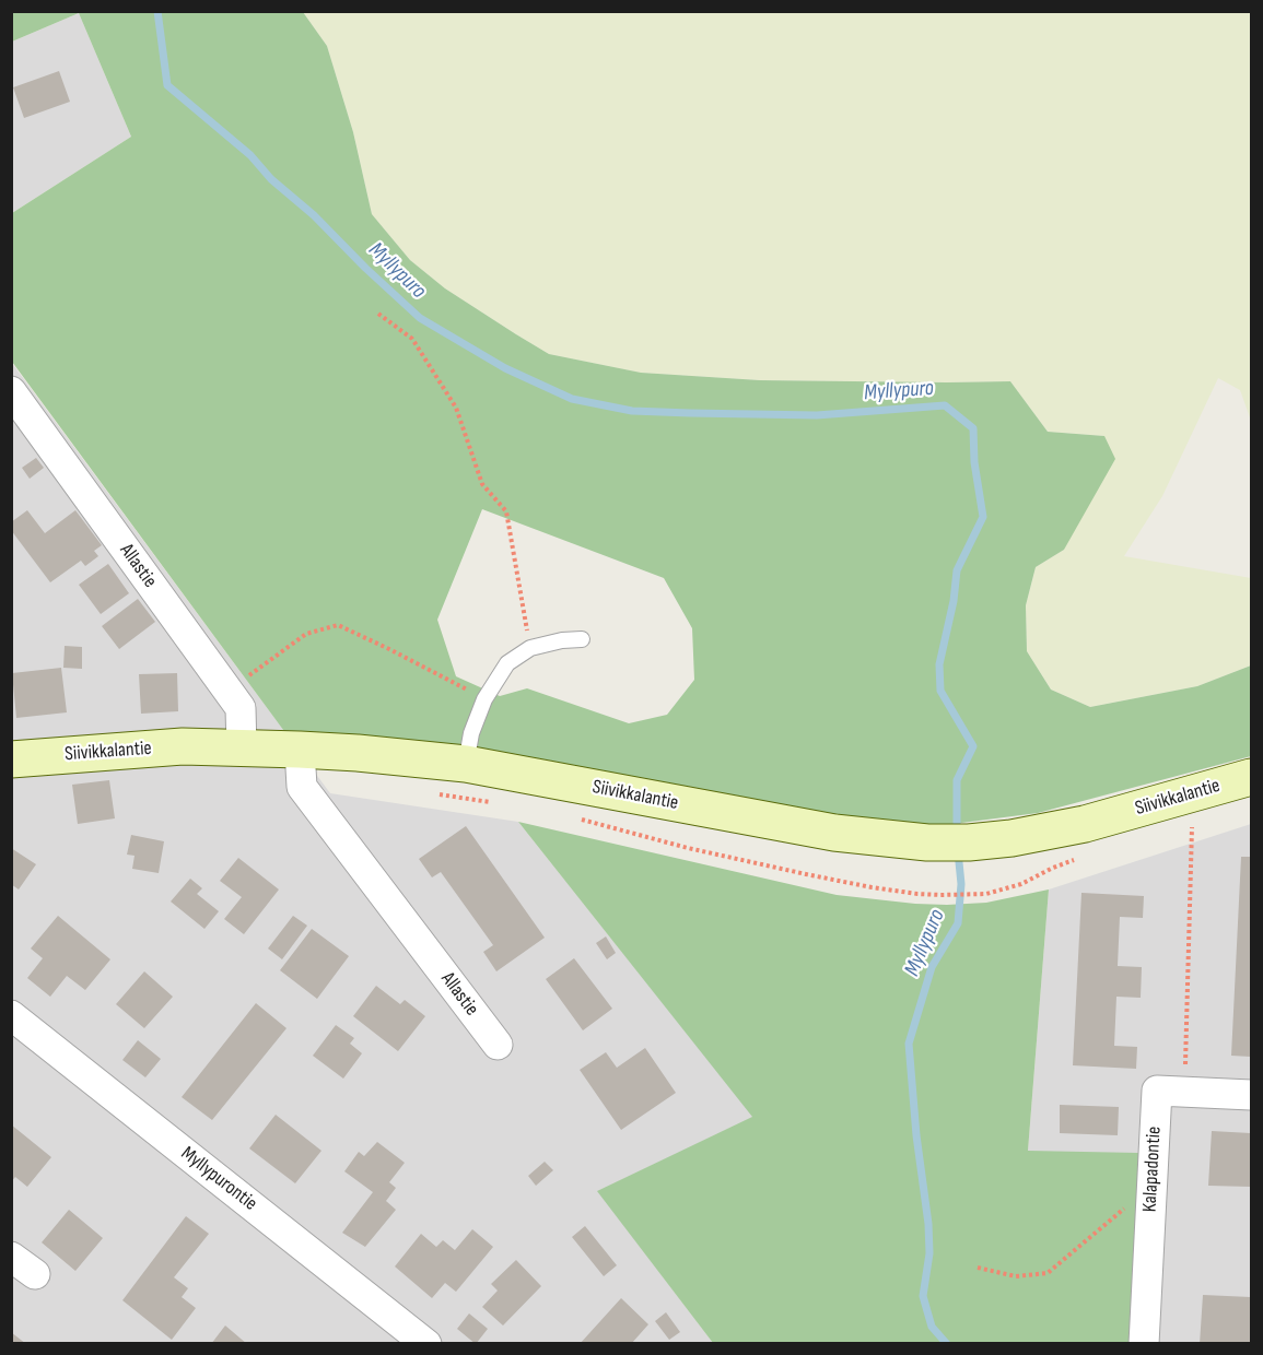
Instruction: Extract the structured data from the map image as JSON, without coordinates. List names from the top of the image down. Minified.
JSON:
{"streets":{"main road":["Siivikkalantie"],"street":["Allastie","Kalapadontie","Myllypurontie"]},"crossings":[["Allastie","Siivikkalantie"]],"water":["Myllypuro"]}
